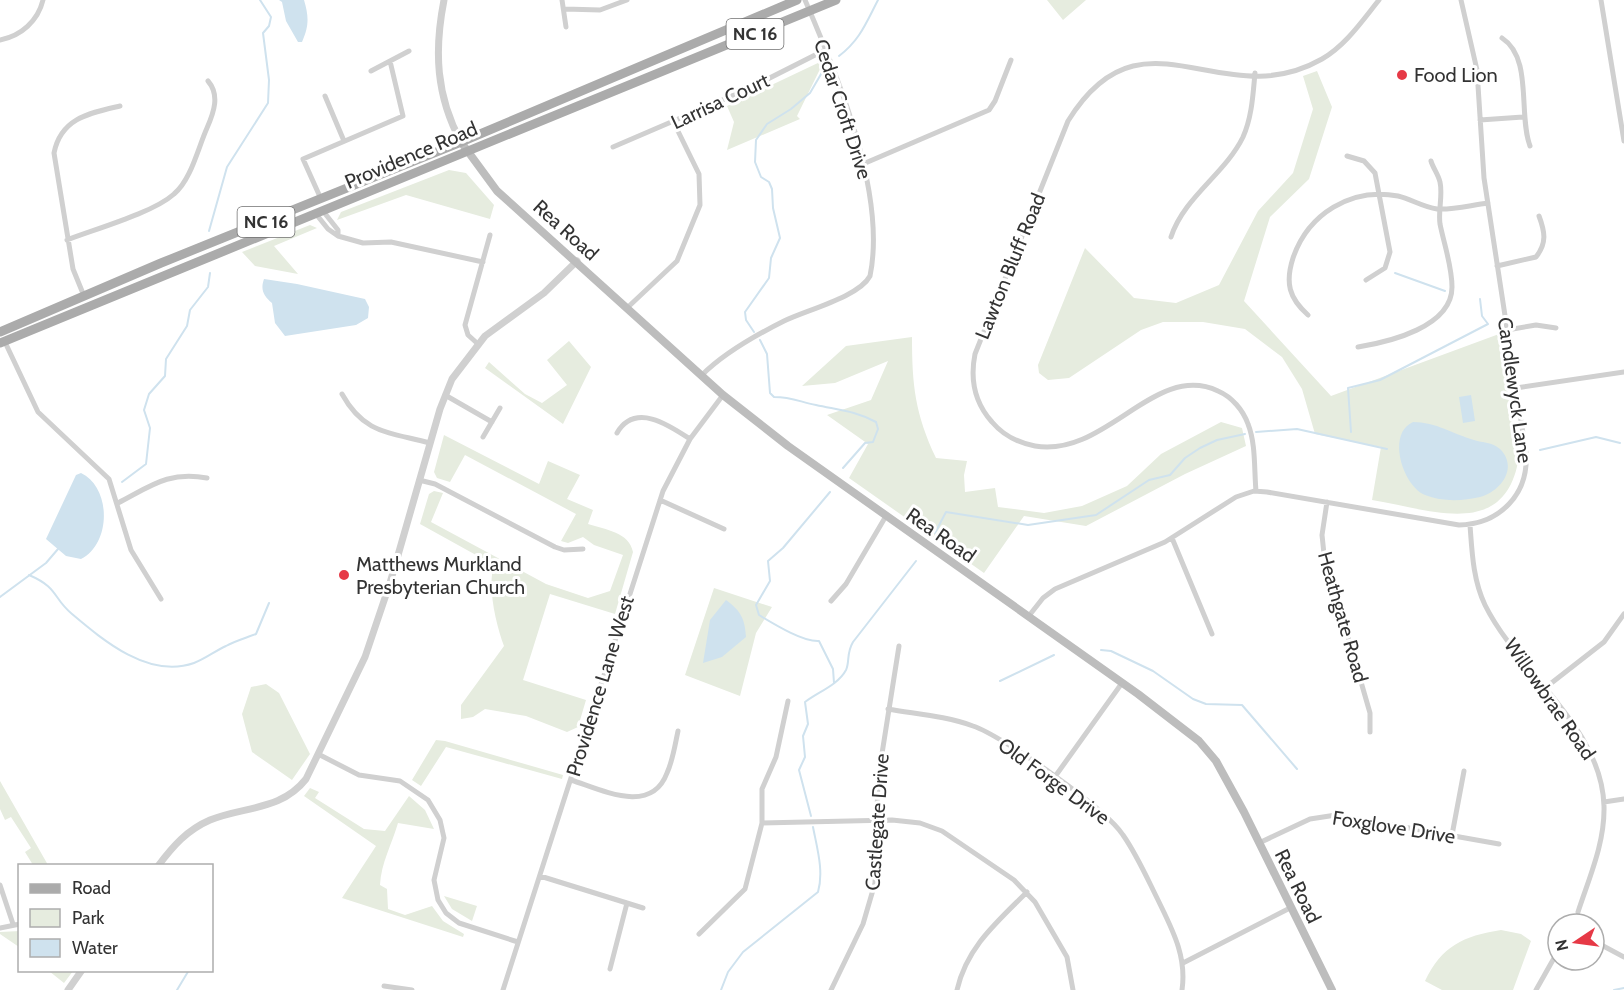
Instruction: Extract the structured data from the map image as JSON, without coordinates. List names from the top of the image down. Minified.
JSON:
{"streets":{"main road":["NC 16","Providence Road","Rea Road"],"street":["Larrisa Court","Cedar Croft Drive","Lawton Bluff Road","Candlewyck Lane","Heathgate Road","Providence Lane West","Willowbrae Road","Old Forge Drive","Castlegate Drive","Foxglove Drive"]},"crossings":[["Larrisa Court","Cedar Croft Drive"],["Cedar Croft Drive","Providence Road"],["Cedar Croft Drive","Rea Road"],["Providence Road","Rea Road"],["Rea Road","Providence Lane West"],["Rea Road","Foxglove Drive"],["Candlewyck Lane","Willowbrae Road"],["Old Forge Drive","Castlegate Drive"]],"places":["Food Lion","Matthews Murkland Presbyterian Church"],"legend":["Road","Park","Water"],"north":"left"}
